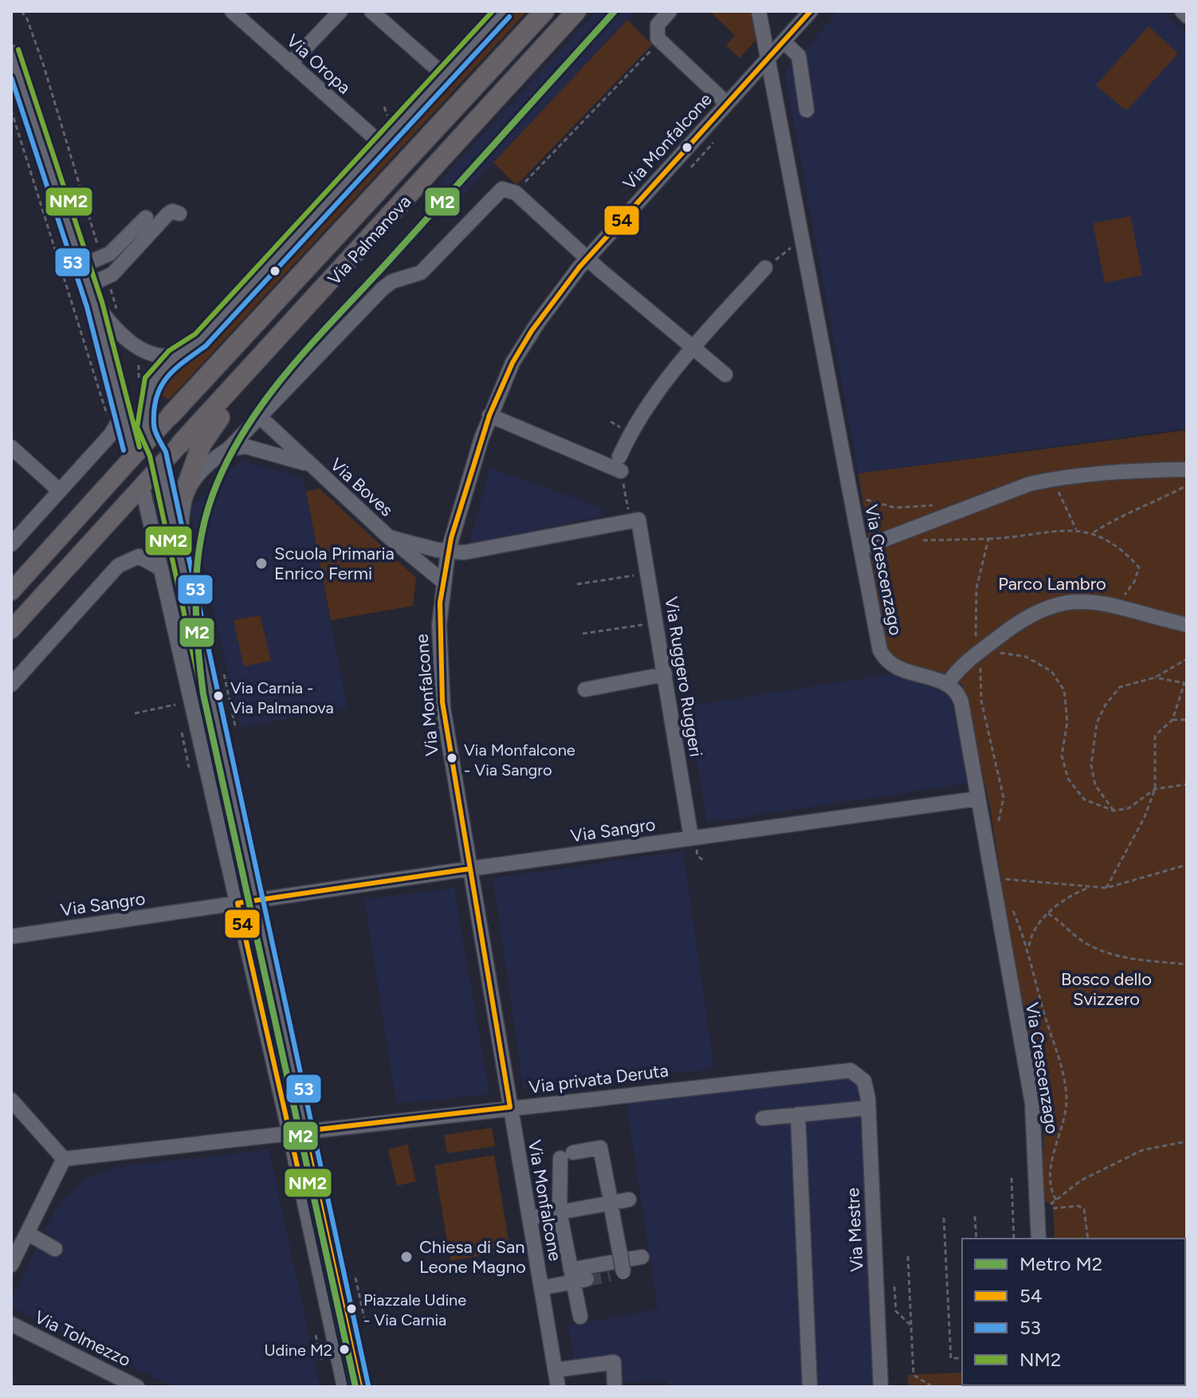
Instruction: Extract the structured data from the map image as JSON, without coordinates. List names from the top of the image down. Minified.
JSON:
{"streets":{"highway":["Via Palmanova"],"street":["Via Oropa","Via Monfalcone","Via Boves","Via Crescenzago","Via Ruggero Ruggeri","Via Sangro","Via privata Deruta","Via Mestre","Via Tolmezzo"]},"crossings":[["Via Monfalcone","Via Boves"],["Via Monfalcone","Via Crescenzago"],["Via Monfalcone","Via Sangro"],["Via Monfalcone","Via privata Deruta"],["Via Boves","Via Ruggero Ruggeri"],["Via Crescenzago","Via Sangro"],["Via Ruggero Ruggeri","Via Sangro"],["Via privata Deruta","Via Mestre"]],"parks":["Parco Lambro","Bosco dello Svizzero"],"places":["Scuola Primaria Enrico Fermi","Via Carnia - Via Palmanova","Via Monfalcone - Via Sangro","Chiesa di San Leone Magno","Piazzale Udine - Via Carnia","Udine M2"],"lines":["metro line M2","transit line 54","transit line NM2","transit line 53"],"legend":["Metro M2","54","53","NM2"]}
